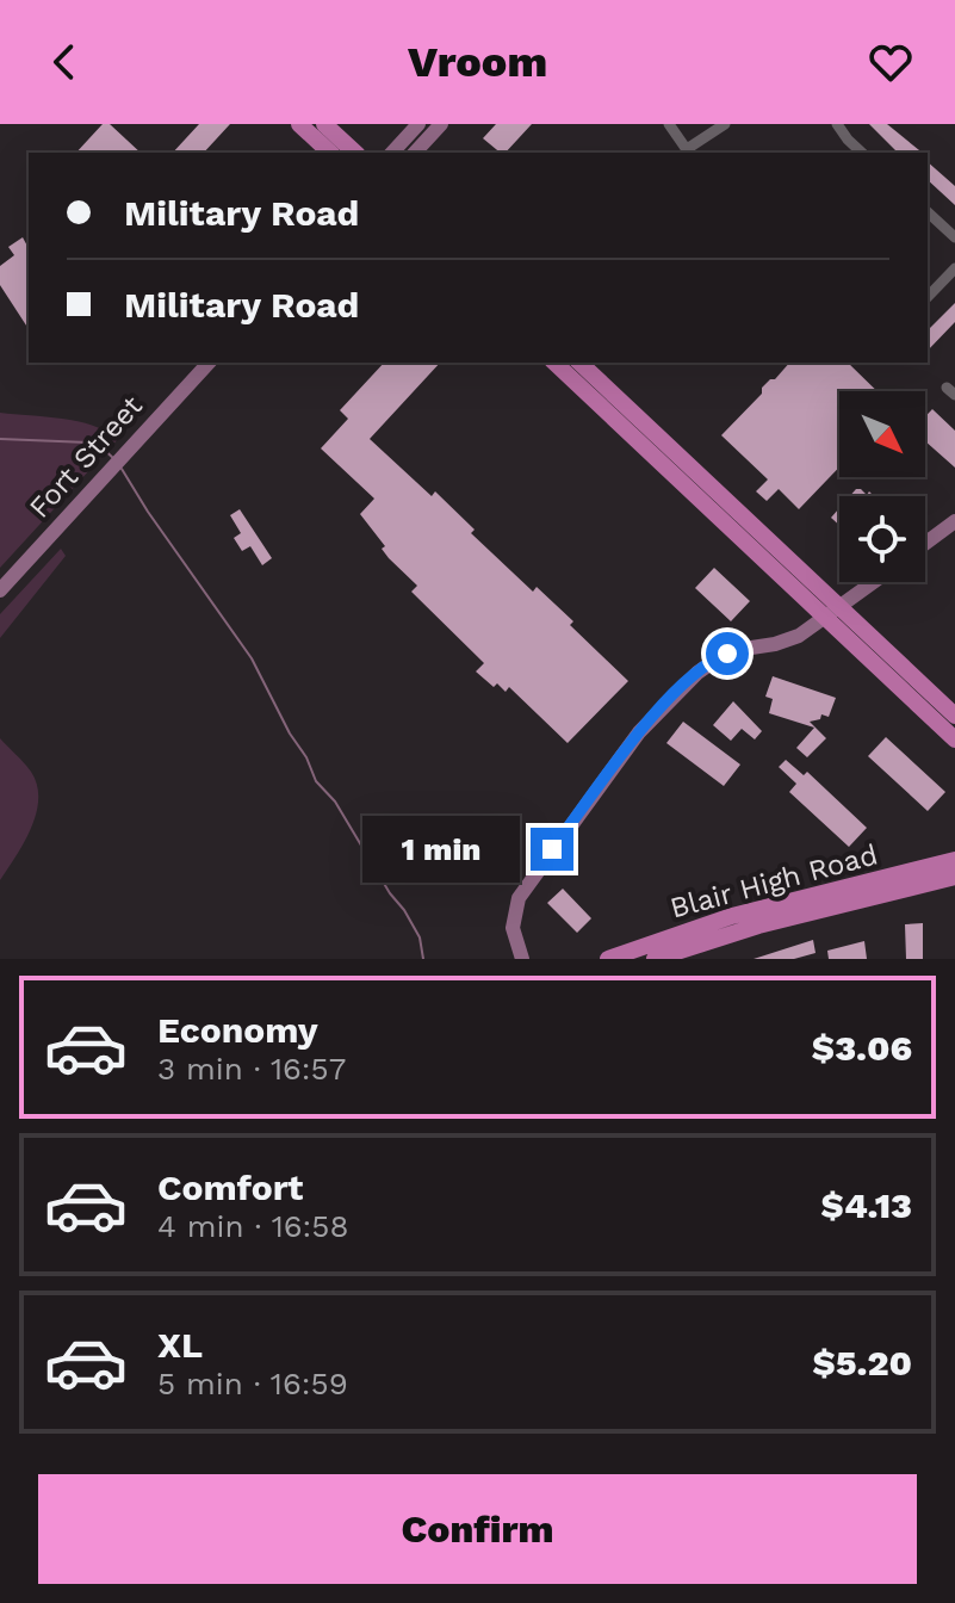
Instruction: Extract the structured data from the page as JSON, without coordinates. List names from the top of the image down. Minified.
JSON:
{"streets":{"main road":["Fort Street","Blair High Road"]},"north":"bottom right","page":{"header":"Vroom","banner":["Military Road","Military Road"],"bubble":"1 min","list":[{"name":"Economy","note":"3 min · 16:57","value":"$3.06"},{"name":"Comfort","note":"4 min · 16:58","value":"$4.13"},{"name":"XL","note":"5 min · 16:59","value":"$5.20"}],"buttons":"Confirm"}}
